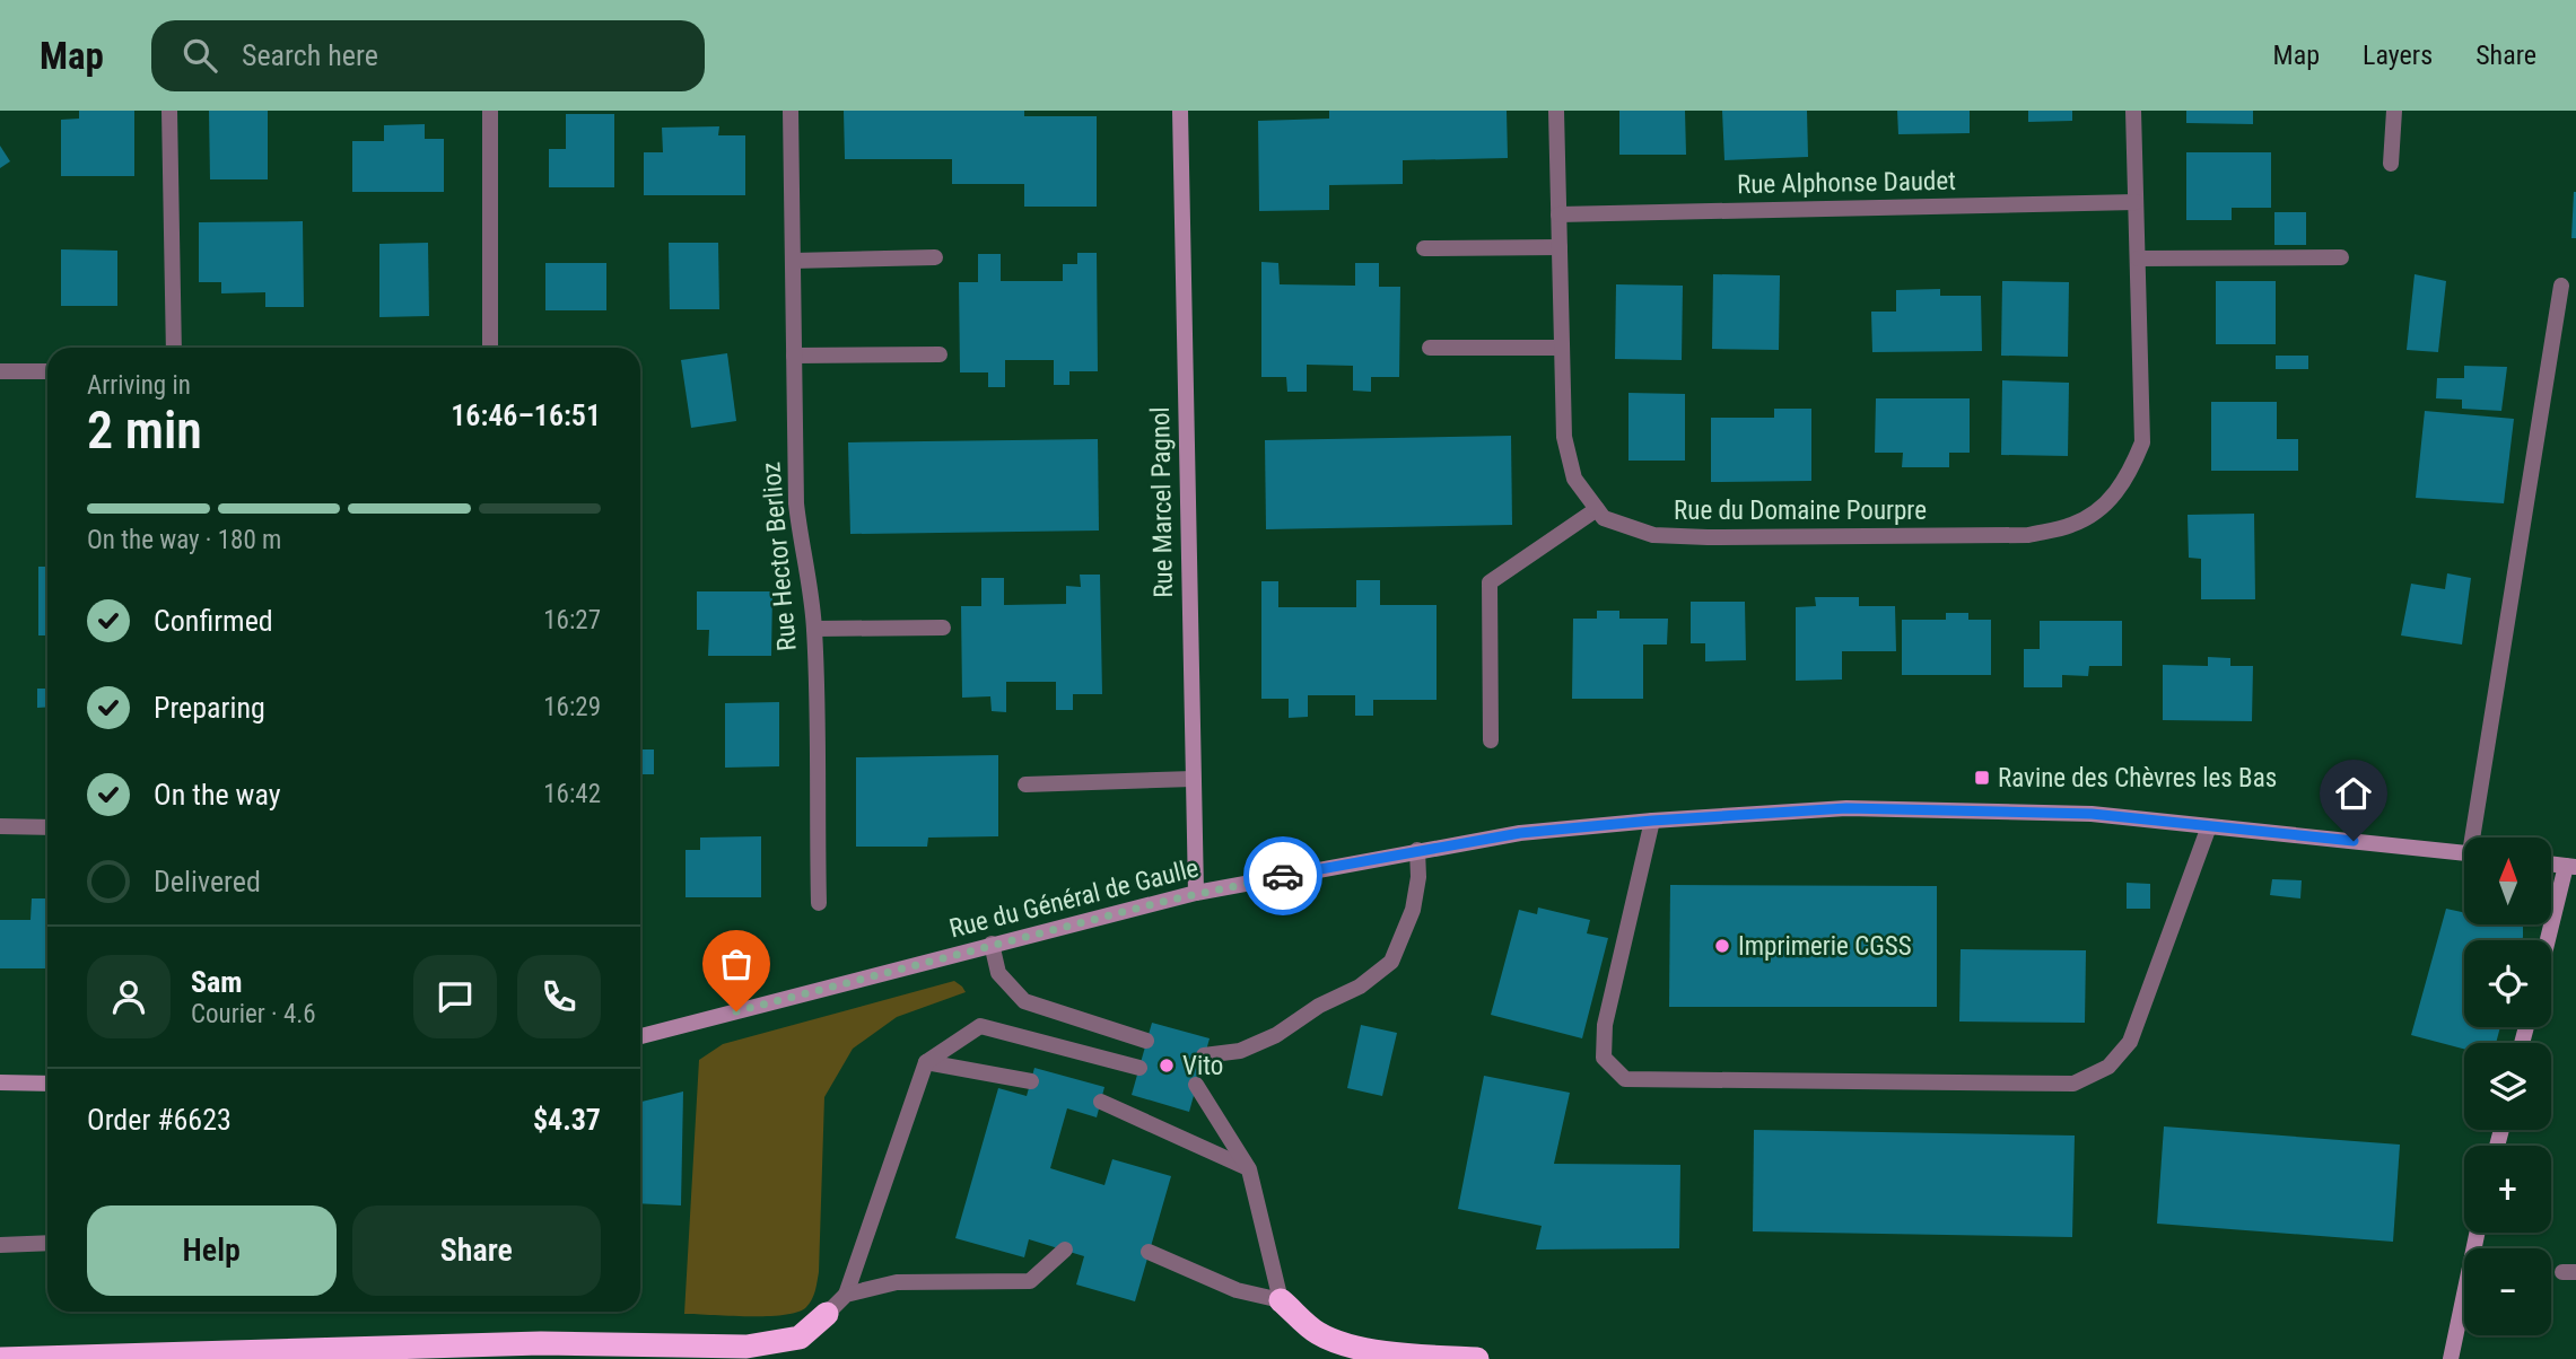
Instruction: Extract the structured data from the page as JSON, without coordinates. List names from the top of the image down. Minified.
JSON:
{"streets":{"street":["Rue Alphonse Daudet","Rue Marcel Pagnol","Rue du Domaine Pourpre","Rue Hector Berlioz","Rue du Général de Gaulle"]},"crossings":[["Rue Alphonse Daudet","Rue du Domaine Pourpre"],["Rue Marcel Pagnol","Rue du Général de Gaulle"]],"places":{"transit":["Ravine des Chèvres les Bas"],"other":["Imprimerie CGSS","Vito"]},"north":"top","page":{"header":"Map","search":"Search here","nav":["Map","Layers","Share"],"heading":["2 min","Arriving in","16:46–16:51"],"panel":["Sam","Courier · 4.6","Order #6623","$4.37"],"bar":"On the way · 180 m","list":[["Confirmed","16:27"],["Preparing","16:29"],["On the way","16:42"],"Delivered"],"map_buttons":["+","−"],"buttons":["Help","Share"]}}
